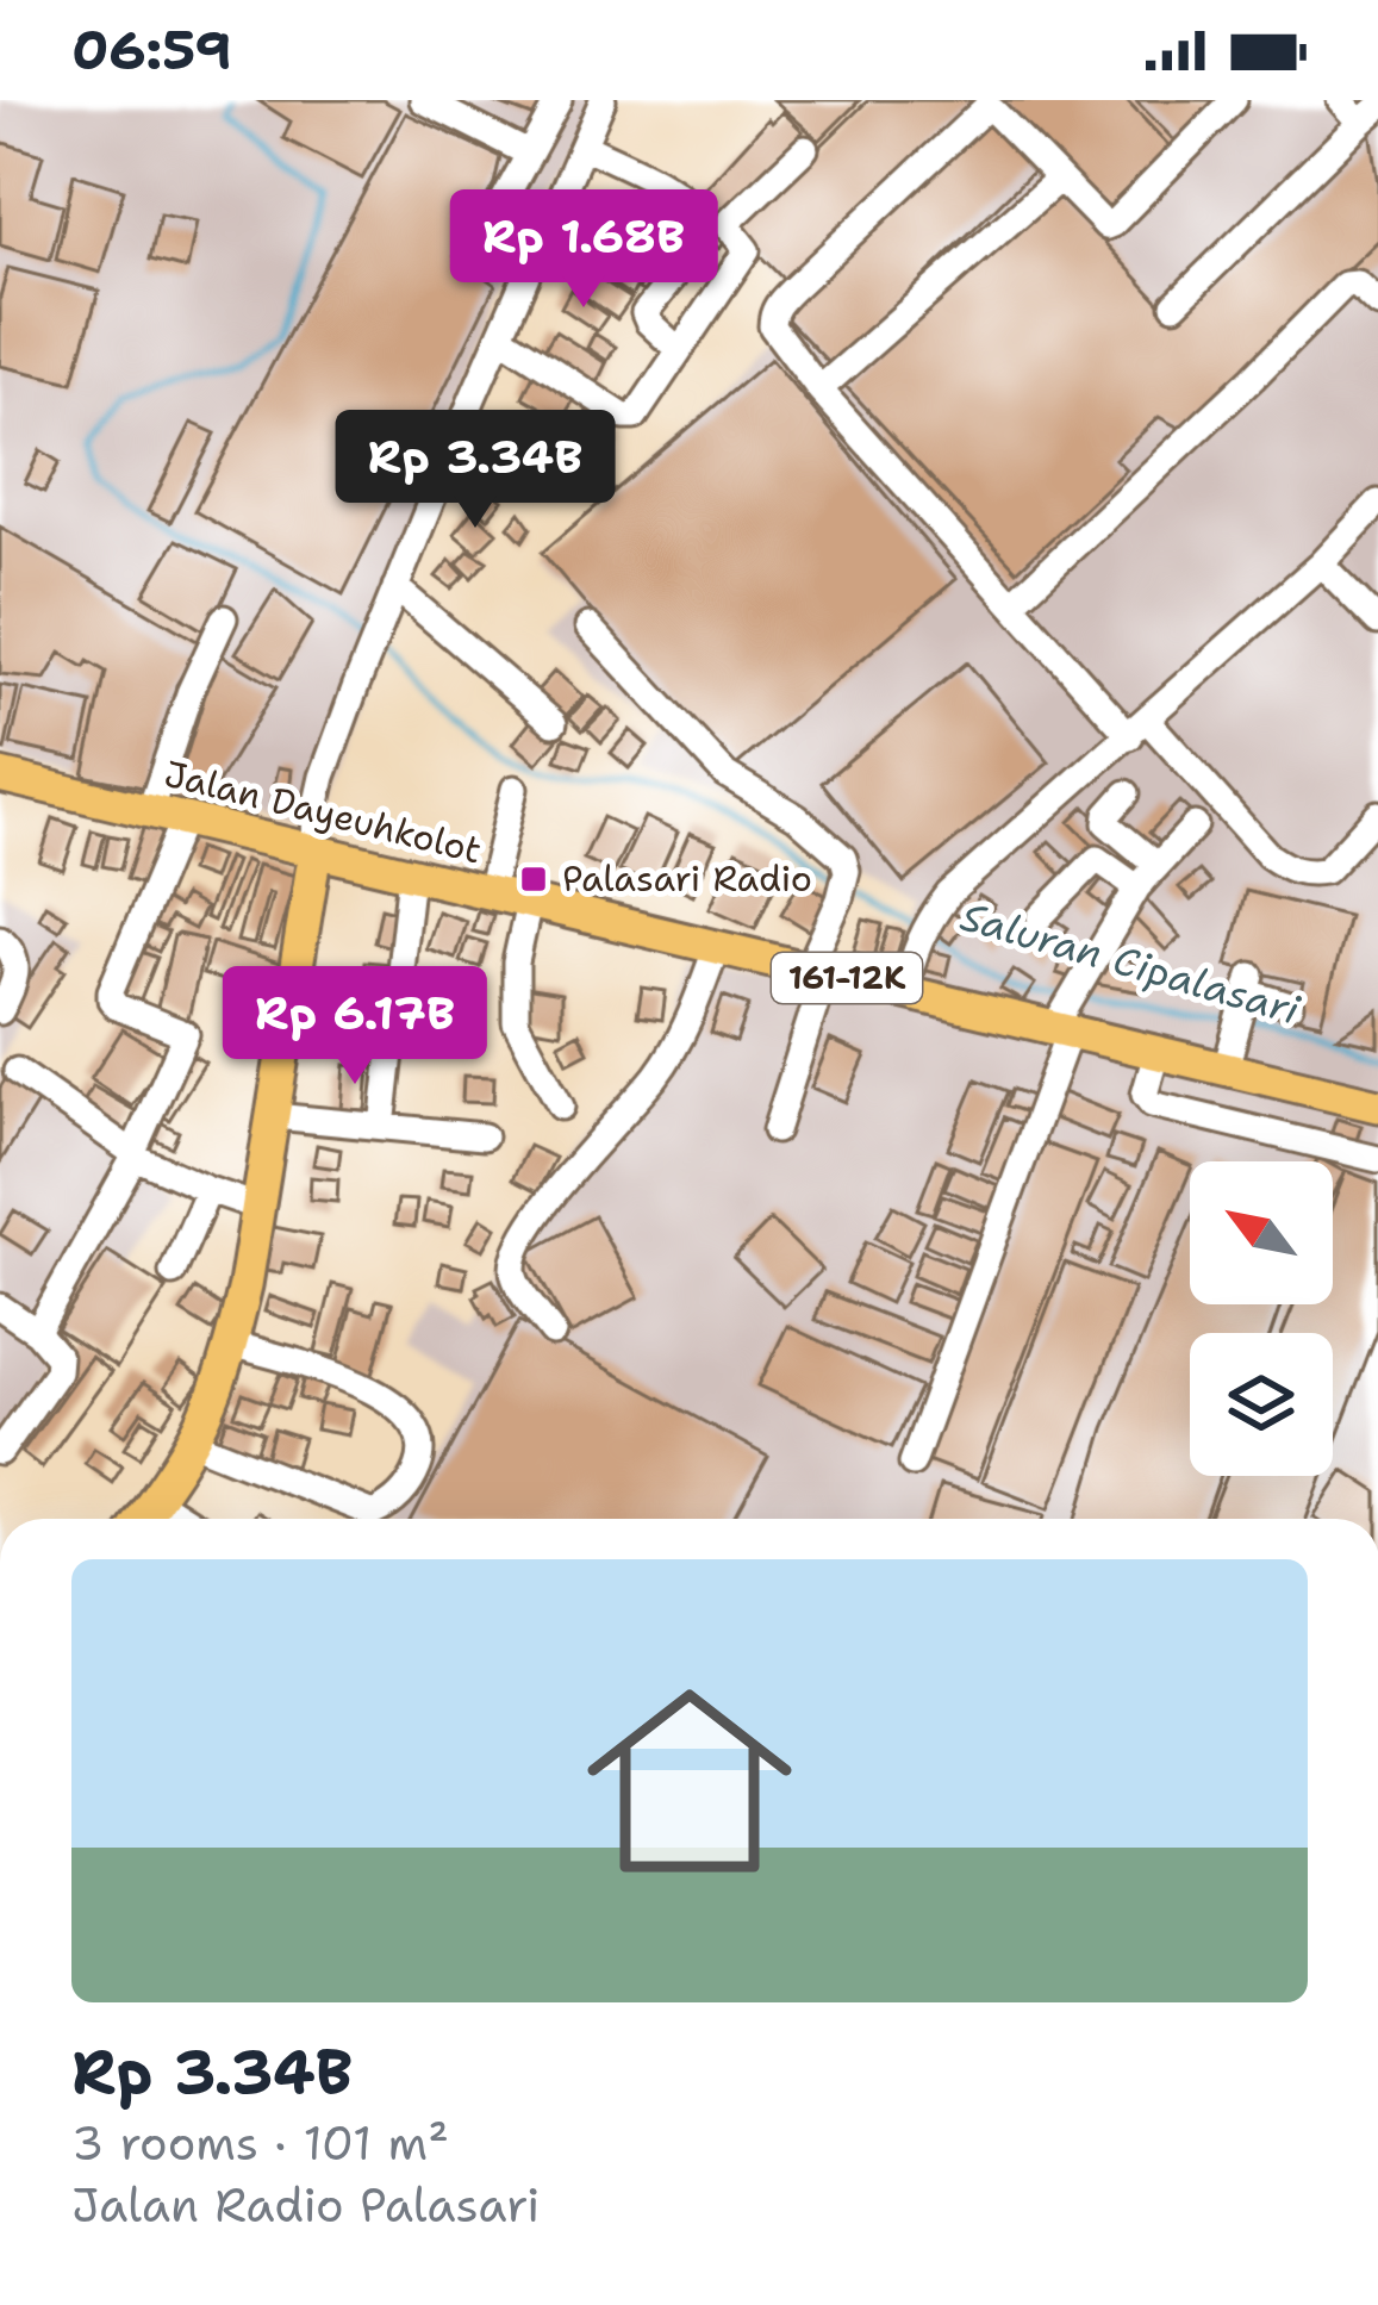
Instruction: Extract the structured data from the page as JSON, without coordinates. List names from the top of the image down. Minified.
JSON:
{"streets":{"main road":["Jalan Dayeuhkolot","161-12K"]},"water":["Saluran Cipalasari"],"places":{"transit":["Palasari Radio"]},"north":"top left","page":{"status":"06:59","price":["Rp 1.68B","Rp 3.34B","Rp 6.17B"],"list":[{"name":"Rp 3.34B","note":"3 rooms · 101 m² · Jalan Radio Palasari"}]}}
